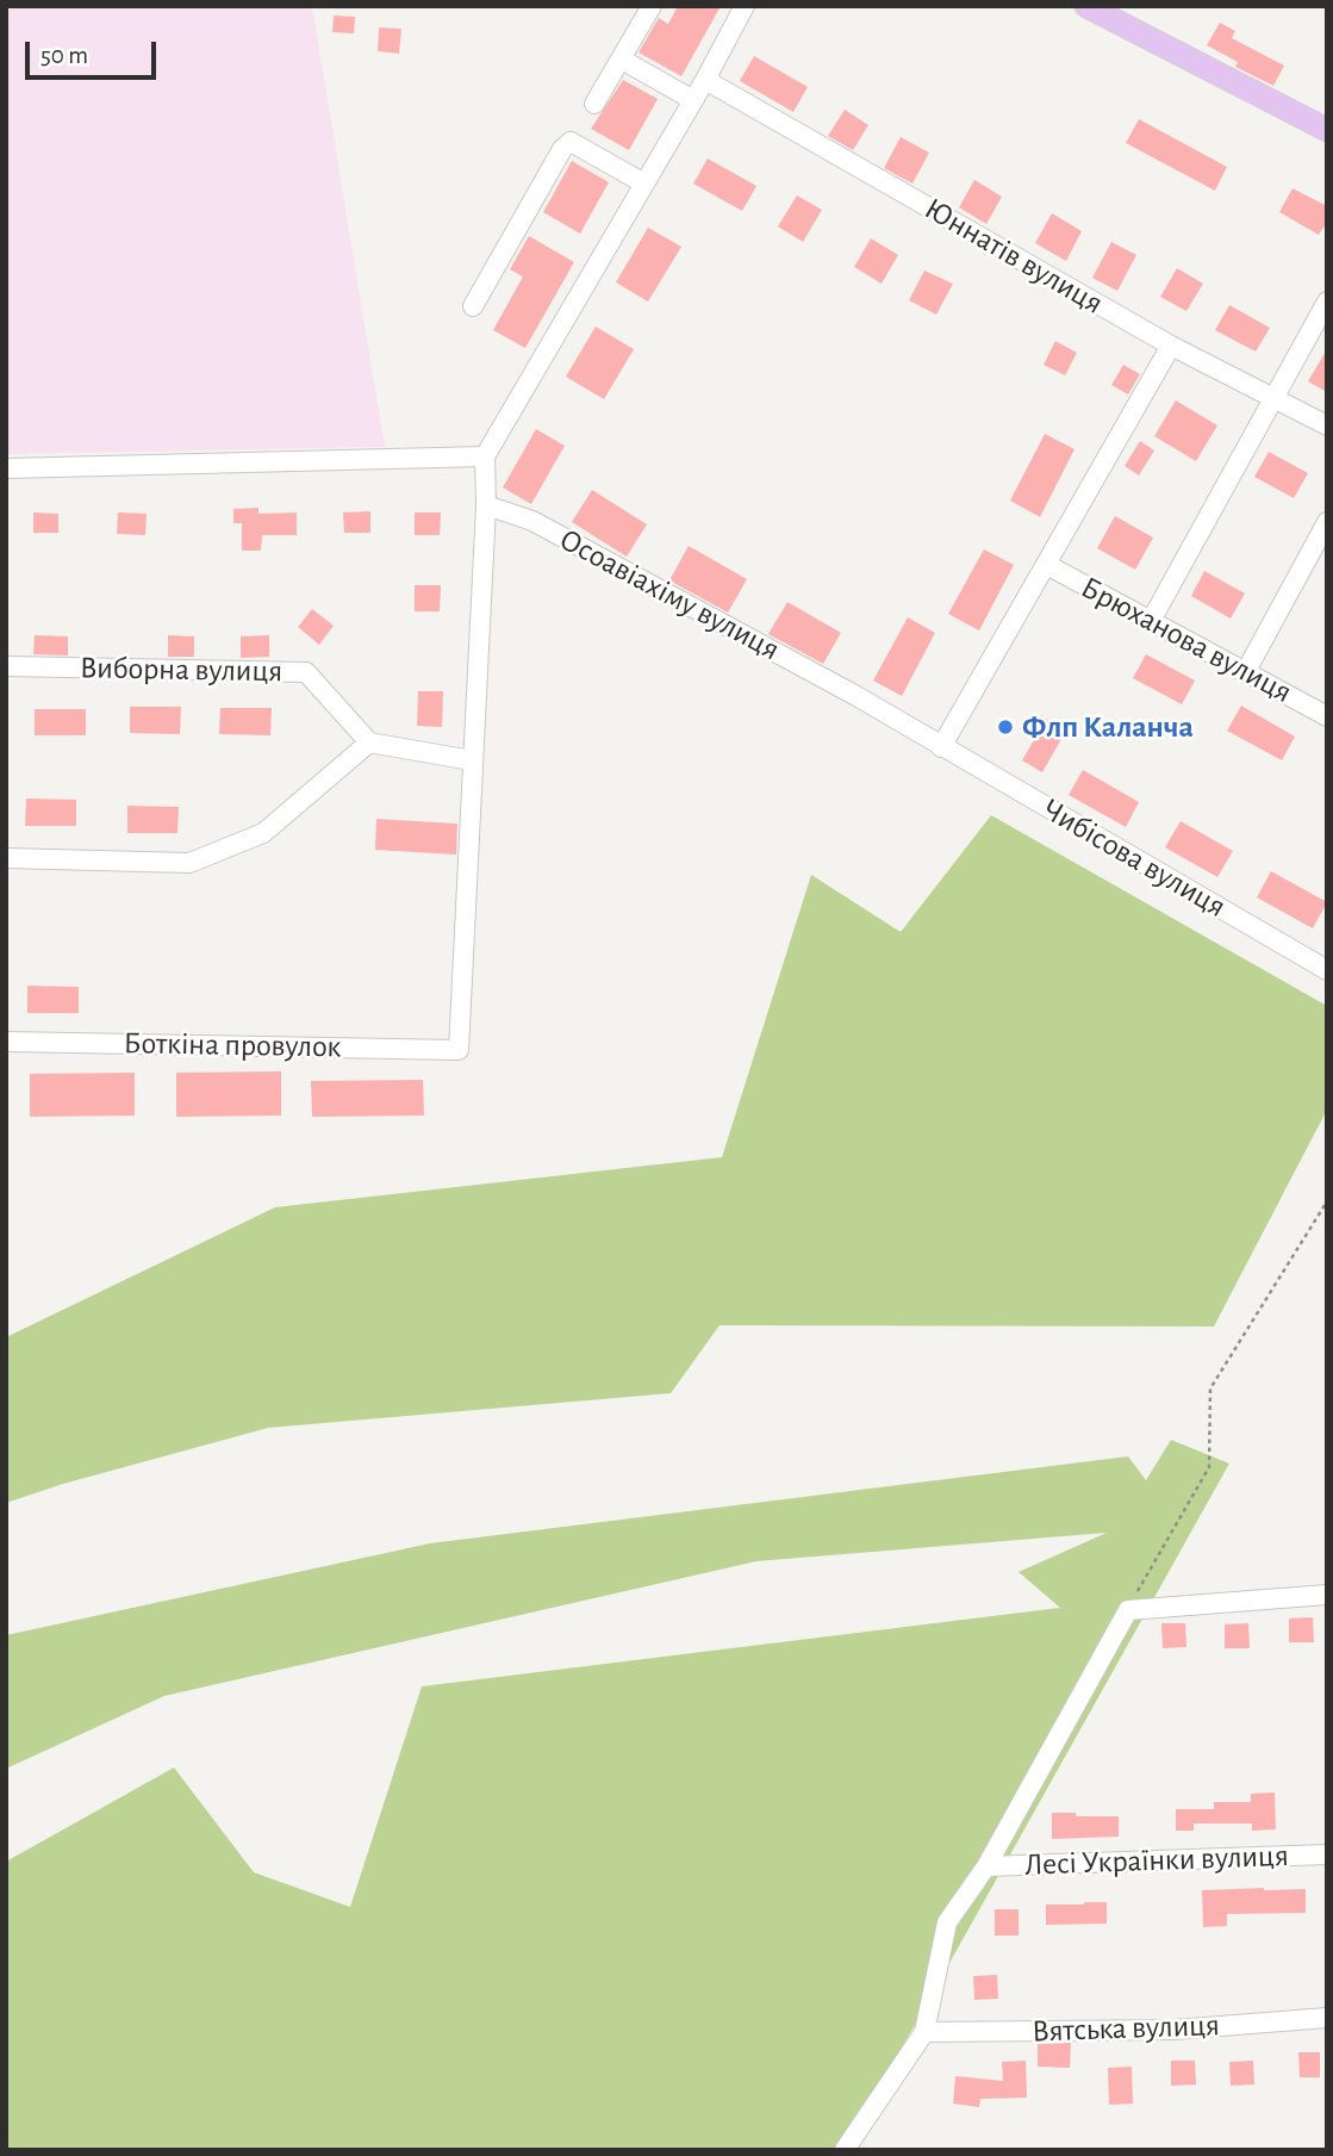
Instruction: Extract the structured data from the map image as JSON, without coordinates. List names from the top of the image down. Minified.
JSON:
{"streets":{"street":["Юннатів вулиця","Осоавіахіму вулиця","Брюханова вулиця","Виборна вулиця","Чибісова вулиця","Боткіна провулок","Лесі Українки вулиця","Вятська вулиця"]},"crossings":[["Осоавіахіму вулиця","Чибісова вулиця"]],"places":["Флп Каланча"],"scale_bar":"50 m"}
